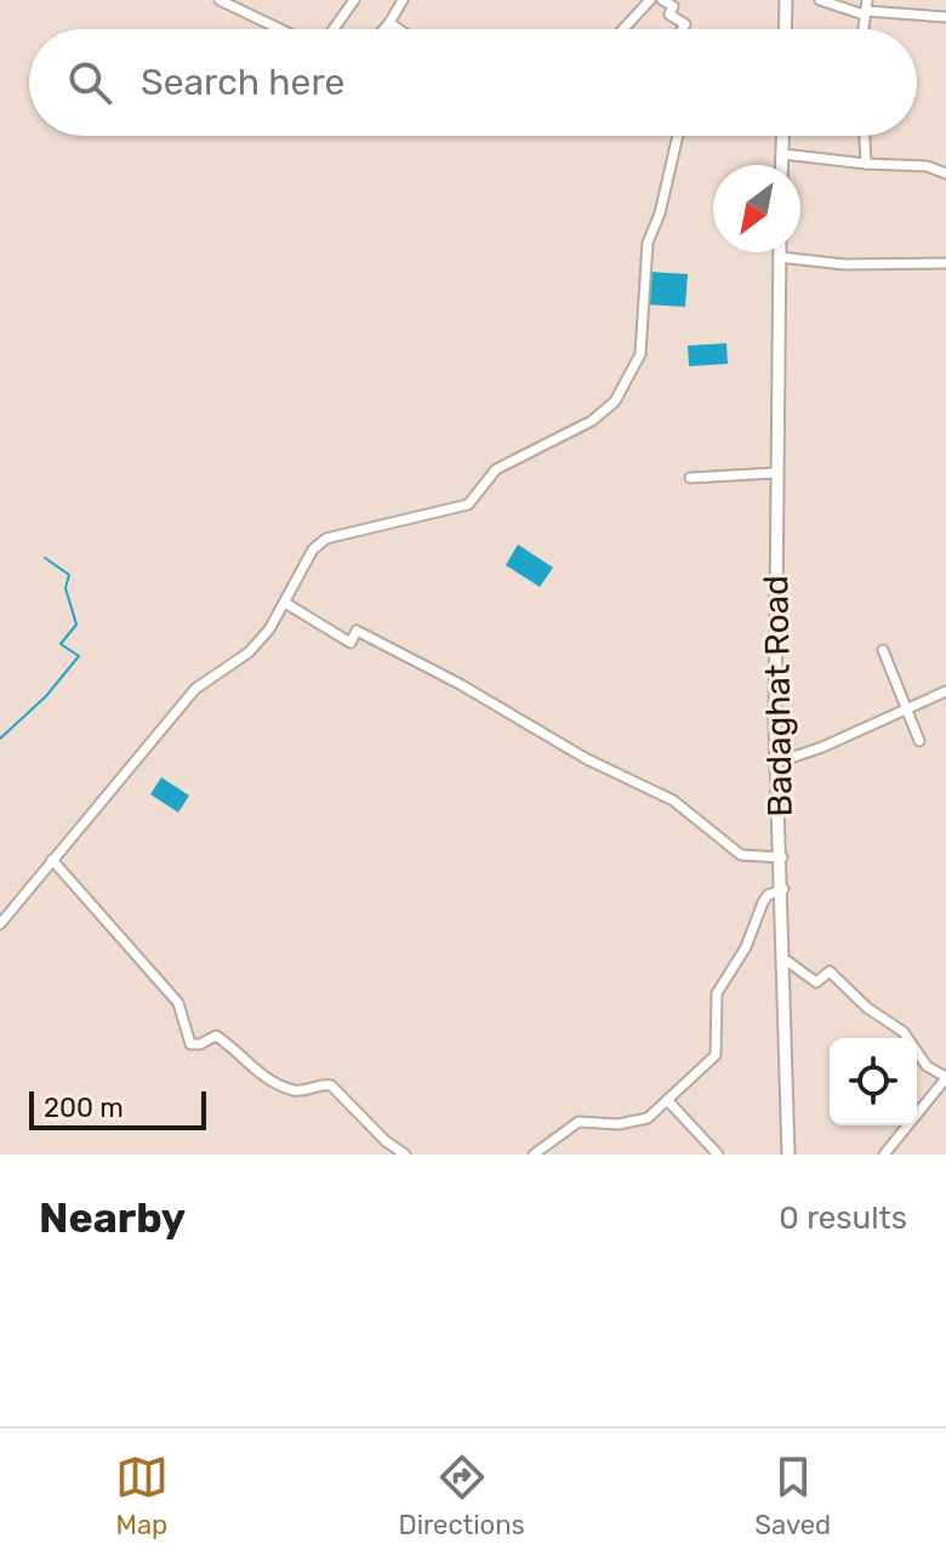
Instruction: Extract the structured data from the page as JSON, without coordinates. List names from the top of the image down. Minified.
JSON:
{"streets":{"main road":["Badaghat Road"]},"scale_bar":"200 m","north":"bottom left","page":{"search":"Search here","scale":"200 m","heading":["Nearby","0 results"],"nav":["Map","Directions","Saved"]}}
